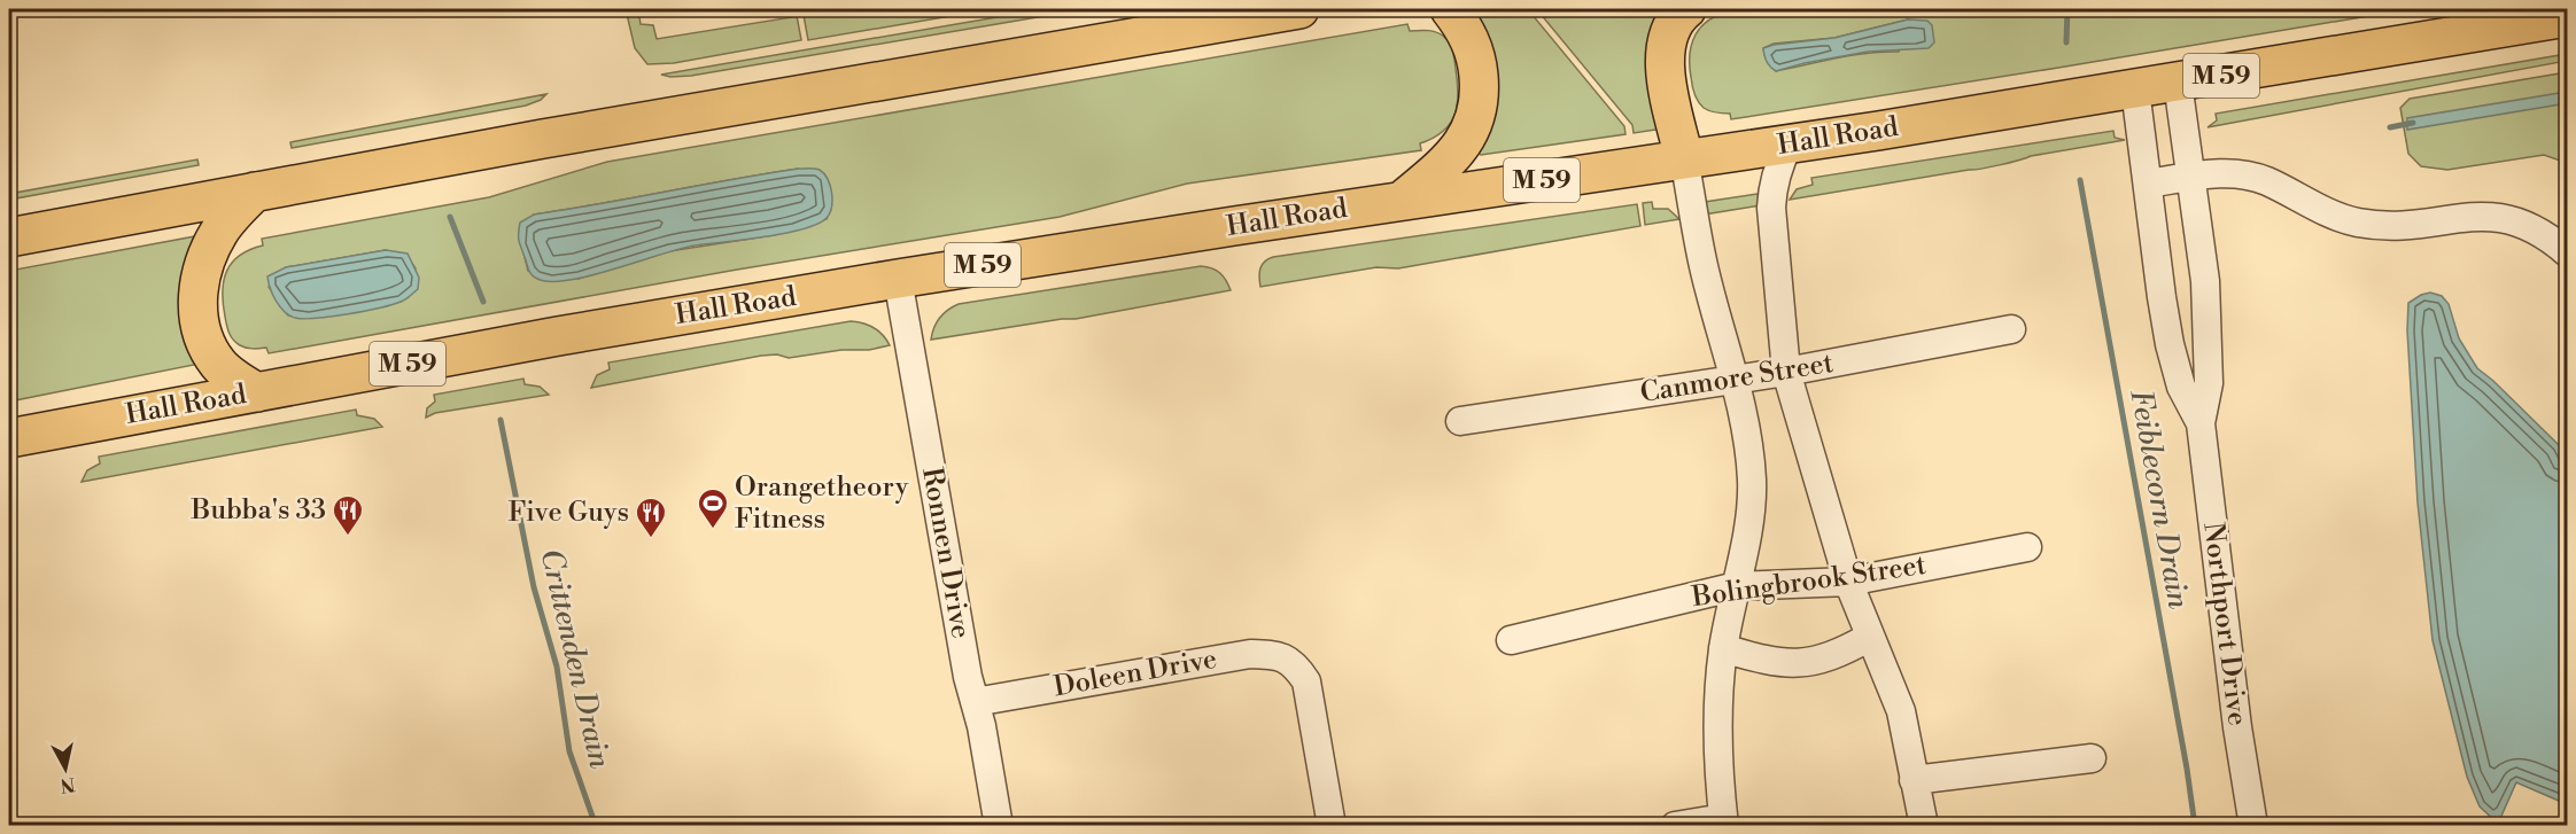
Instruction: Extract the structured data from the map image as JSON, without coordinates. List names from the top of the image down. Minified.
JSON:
{"streets":{"highway":["M 59","Hall Road"],"street":["Canmore Street","Ronnen Drive","Bolingbrook Street","Northport Drive","Doleen Drive"]},"crossings":[["Hall Road","Ronnen Drive"],["Hall Road","Northport Drive"],["Ronnen Drive","Doleen Drive"]],"water":["Feiblecorn Drain","Crittenden Drain"],"places":{"sports":["Orangetheory Fitness"],"restaurant":["Bubba's 33","Five Guys"]},"north":"bottom"}
